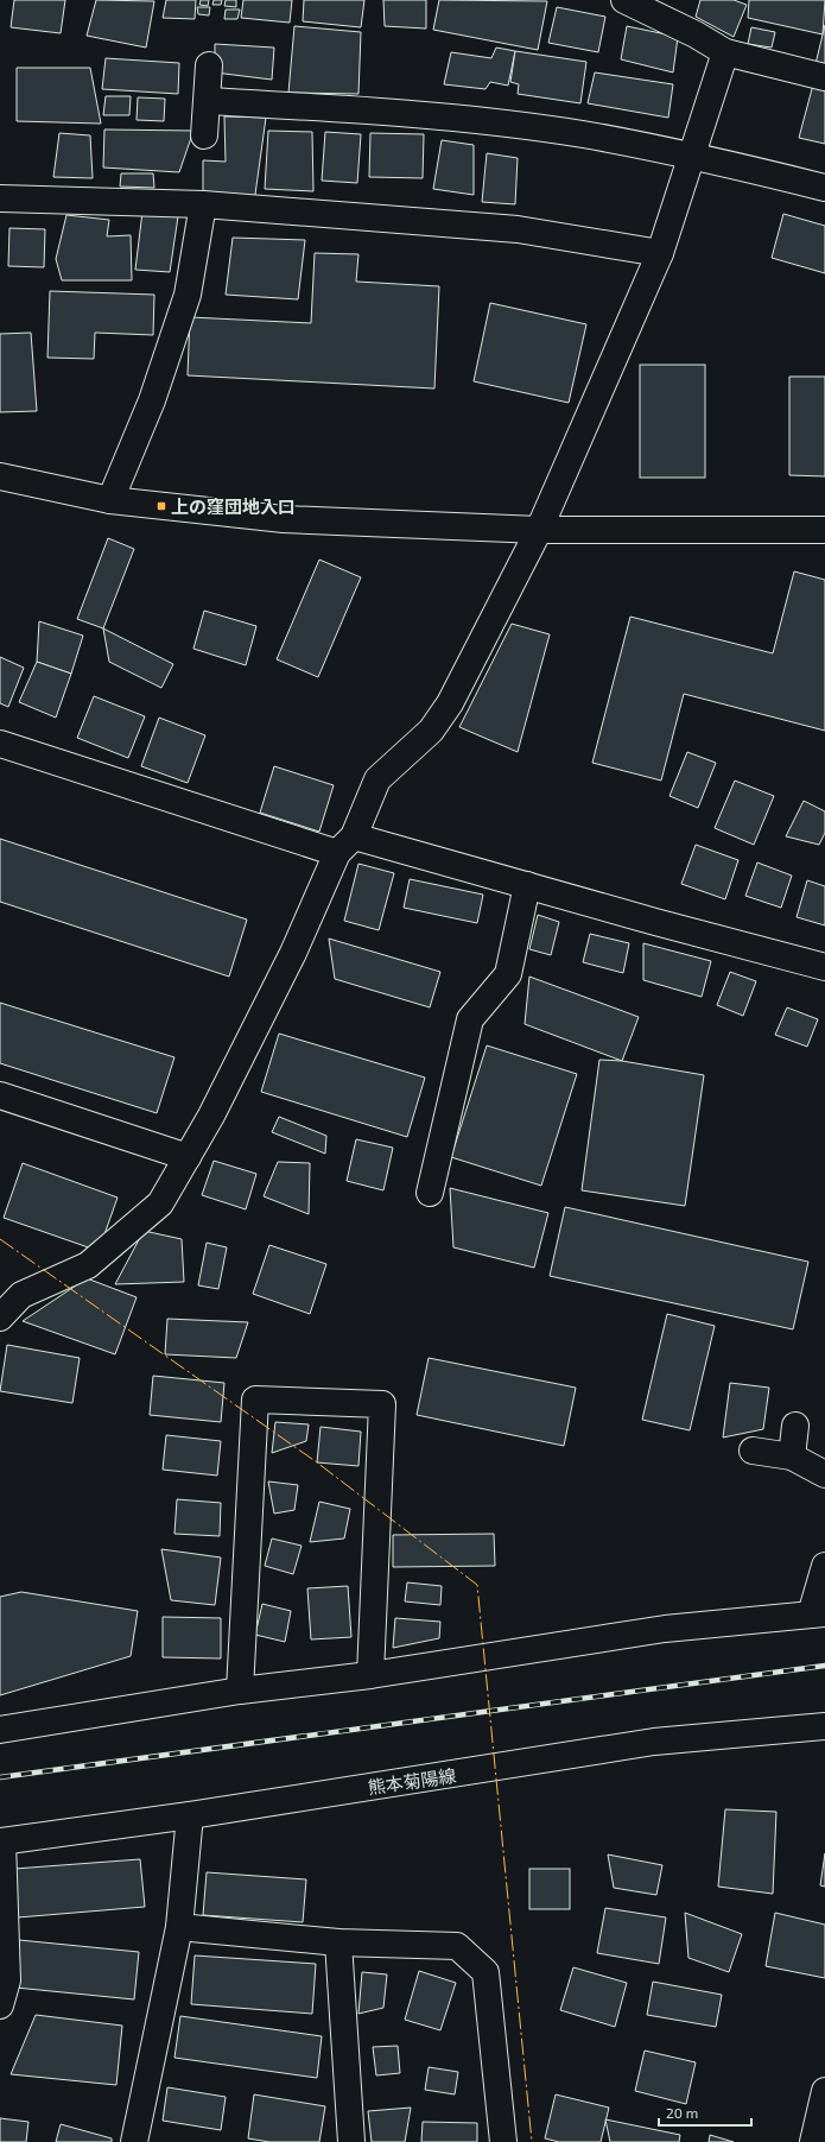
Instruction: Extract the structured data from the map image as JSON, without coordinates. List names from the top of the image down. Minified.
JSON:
{"streets":{"street":["熊本菊陽線"]},"places":{"transit":["上の窪団地入口"]},"scale_bar":"20 m"}
